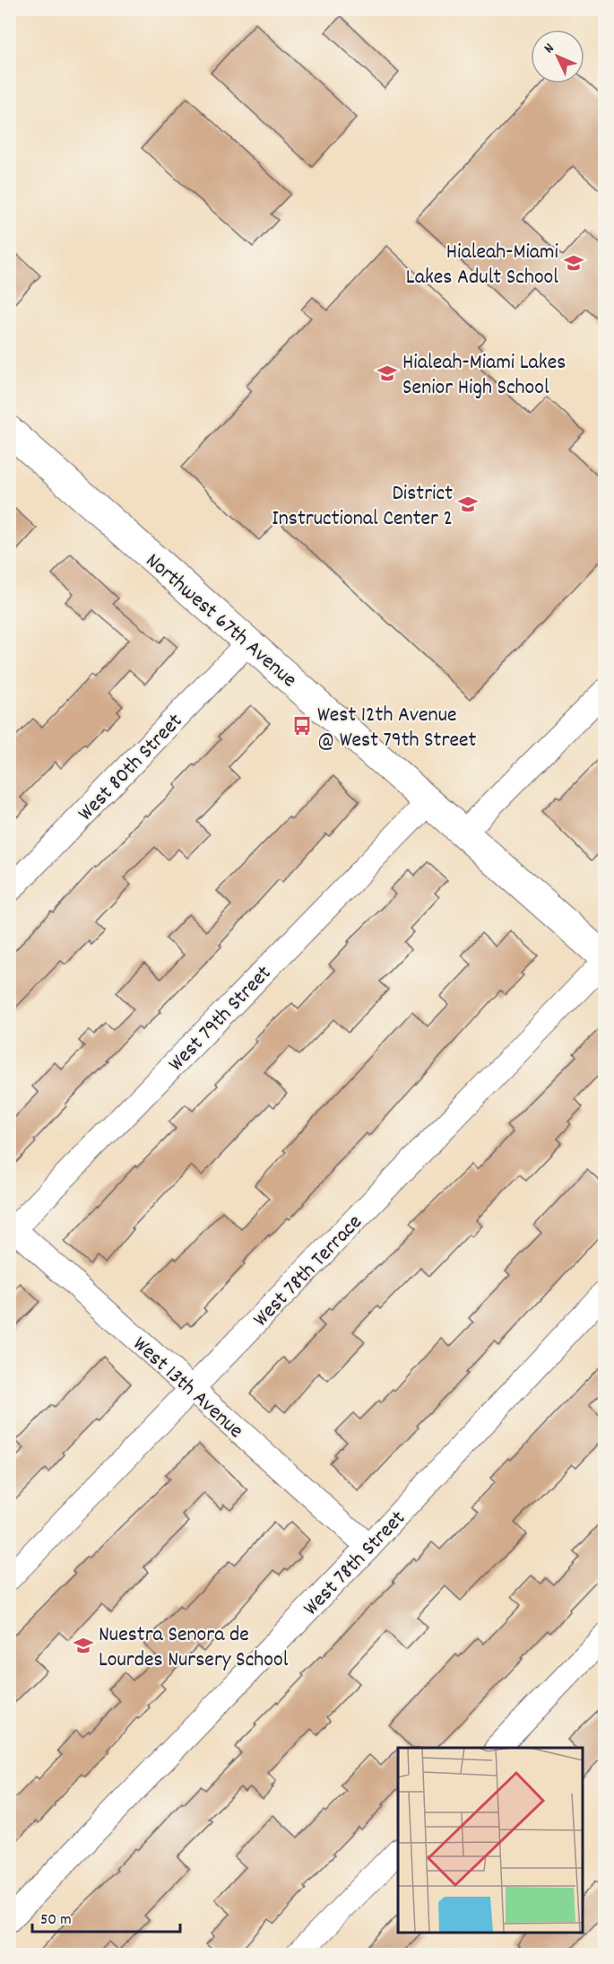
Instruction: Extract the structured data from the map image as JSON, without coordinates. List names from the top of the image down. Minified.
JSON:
{"streets":{"main road":["Northwest 67th Avenue"],"street":["West 80th Street","West 79th Street","West 78th Terrace","West 13th Avenue","West 78th Street"]},"crossings":[["Northwest 67th Avenue","West 80th Street"],["Northwest 67th Avenue","West 79th Street"],["West 79th Street","West 13th Avenue"],["West 78th Terrace","West 13th Avenue"],["West 13th Avenue","West 78th Street"]],"places":{"school or university":["Hialeah-Miami Lakes Adult School","Hialeah-Miami Lakes Senior High School","District Instructional Center 2","Nuestra Senora de Lourdes Nursery School"],"bus stop":["West 12th Avenue @ West 79th Street"]},"scale_bar":"50 m","north":"top left"}
